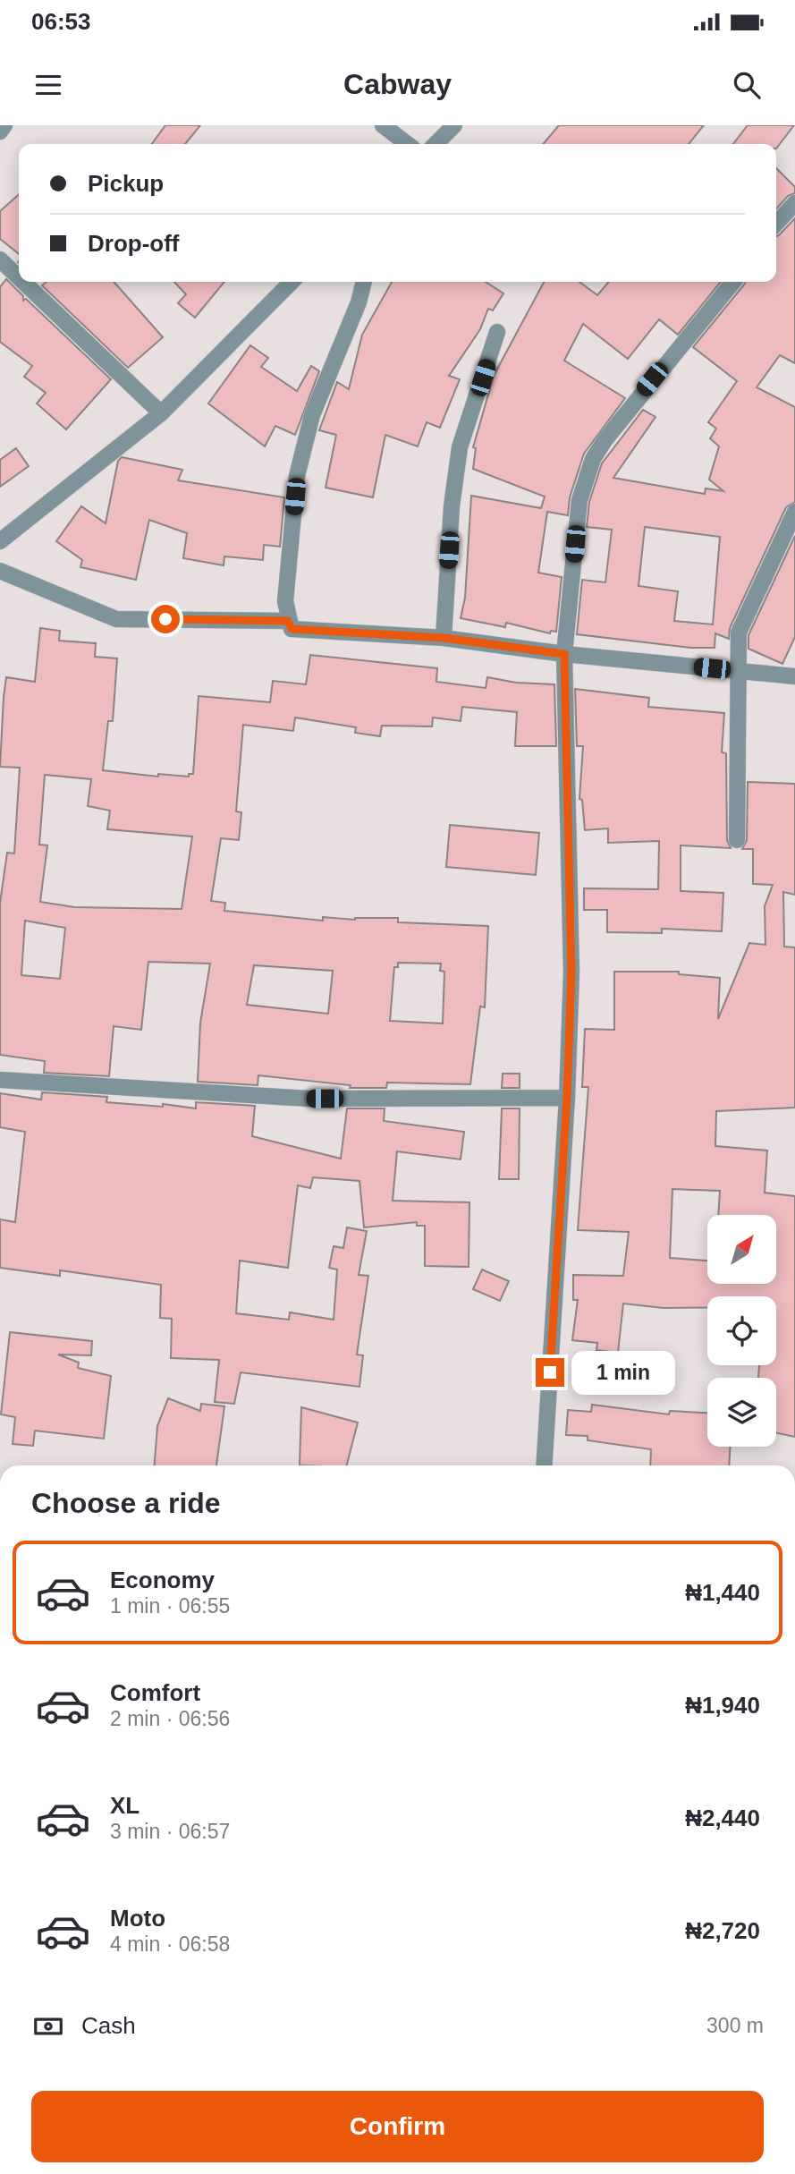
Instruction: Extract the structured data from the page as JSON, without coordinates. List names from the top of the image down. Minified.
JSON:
{"north":"top right","page":{"status":"06:53","header":"Cabway","banner":["Pickup","Drop-off"],"bubble":"1 min","heading":"Choose a ride","list":[{"name":"Economy","note":"1 min · 06:55","value":"₦1,440"},{"name":"Comfort","note":"2 min · 06:56","value":"₦1,940"},{"name":"XL","note":"3 min · 06:57","value":"₦2,440"},{"name":"Moto","note":"4 min · 06:58","value":"₦2,720"}],"pay":["Cash","300 m"],"buttons":"Confirm"}}
